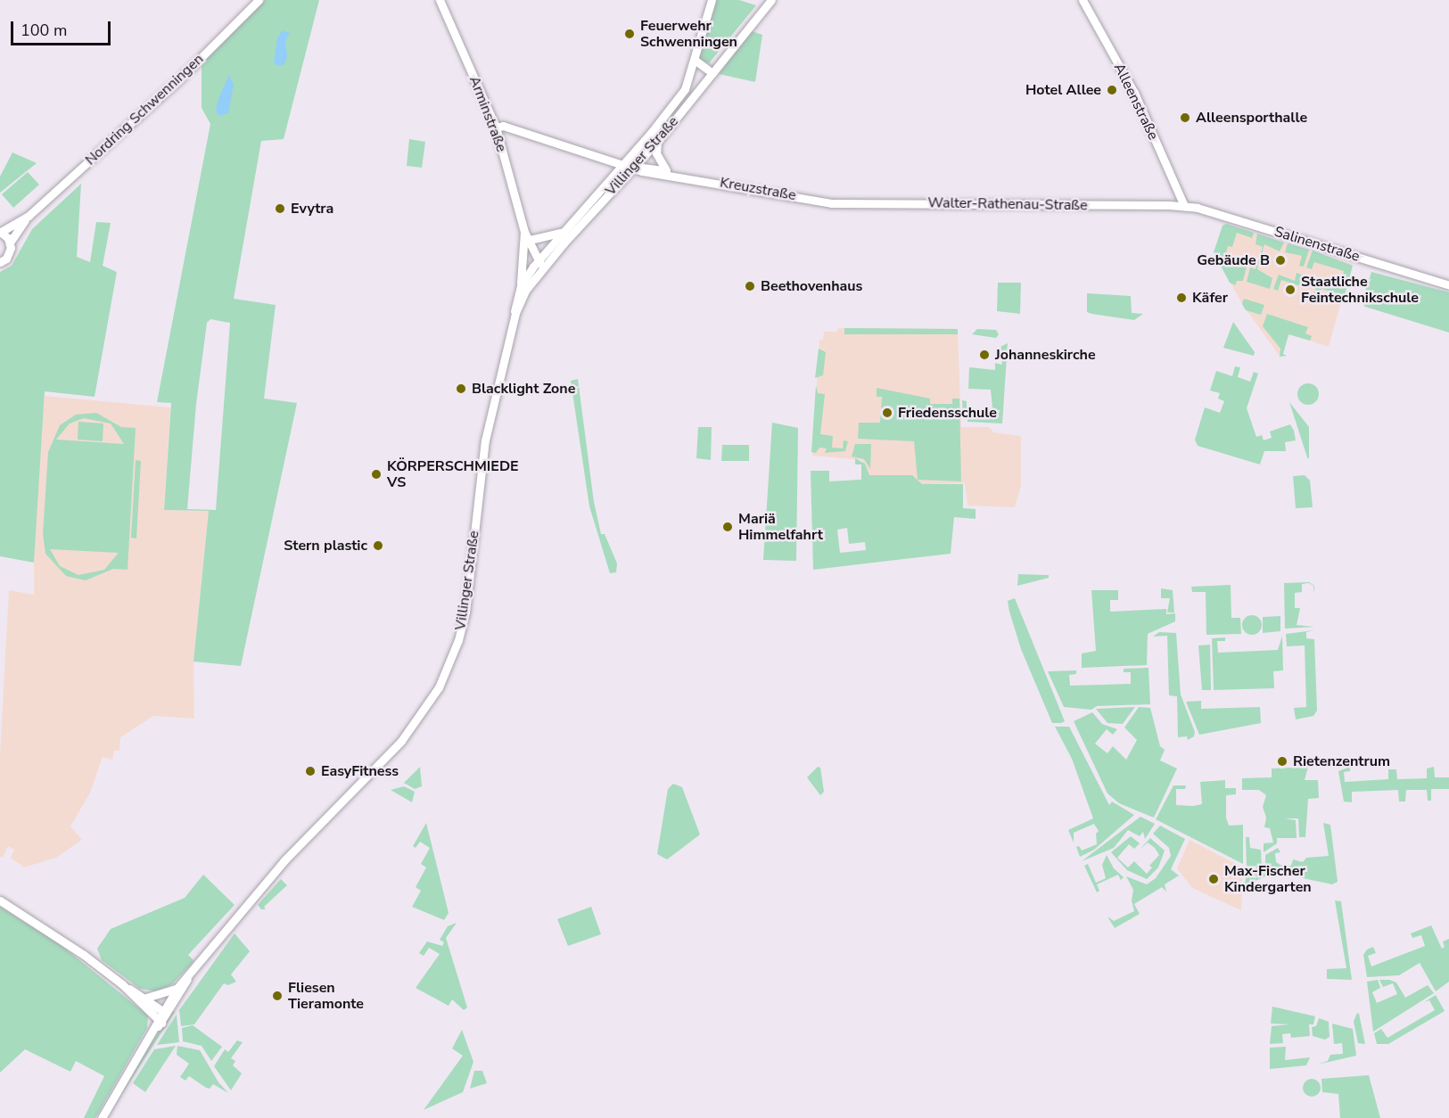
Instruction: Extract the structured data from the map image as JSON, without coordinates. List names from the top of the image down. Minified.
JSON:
{"streets":{"main road":["Alleenstraße","Nordring Schwenningen","Arminstraße","Villinger Straße","Kreuzstraße","Walter-Rathenau-Straße","Salinenstraße"]},"crossings":[["Alleenstraße","Walter-Rathenau-Straße"],["Alleenstraße","Salinenstraße"],["Arminstraße","Villinger Straße"],["Arminstraße","Kreuzstraße"],["Villinger Straße","Kreuzstraße"],["Kreuzstraße","Walter-Rathenau-Straße"],["Walter-Rathenau-Straße","Salinenstraße"]],"places":["Feuerwehr Schwenningen","Hotel Allee","Alleensporthalle","Evytra","Gebäude B","Beethovenhaus","Staatliche Feintechnikschule","Käfer","Johanneskirche","Blacklight Zone","Friedensschule","KÖRPERSCHMIEDE VS","Mariä Himmelfahrt","Stern plastic","Rietenzentrum","EasyFitness","Max-Fischer Kindergarten","Fliesen Tieramonte"],"scale_bar":"100 m"}
